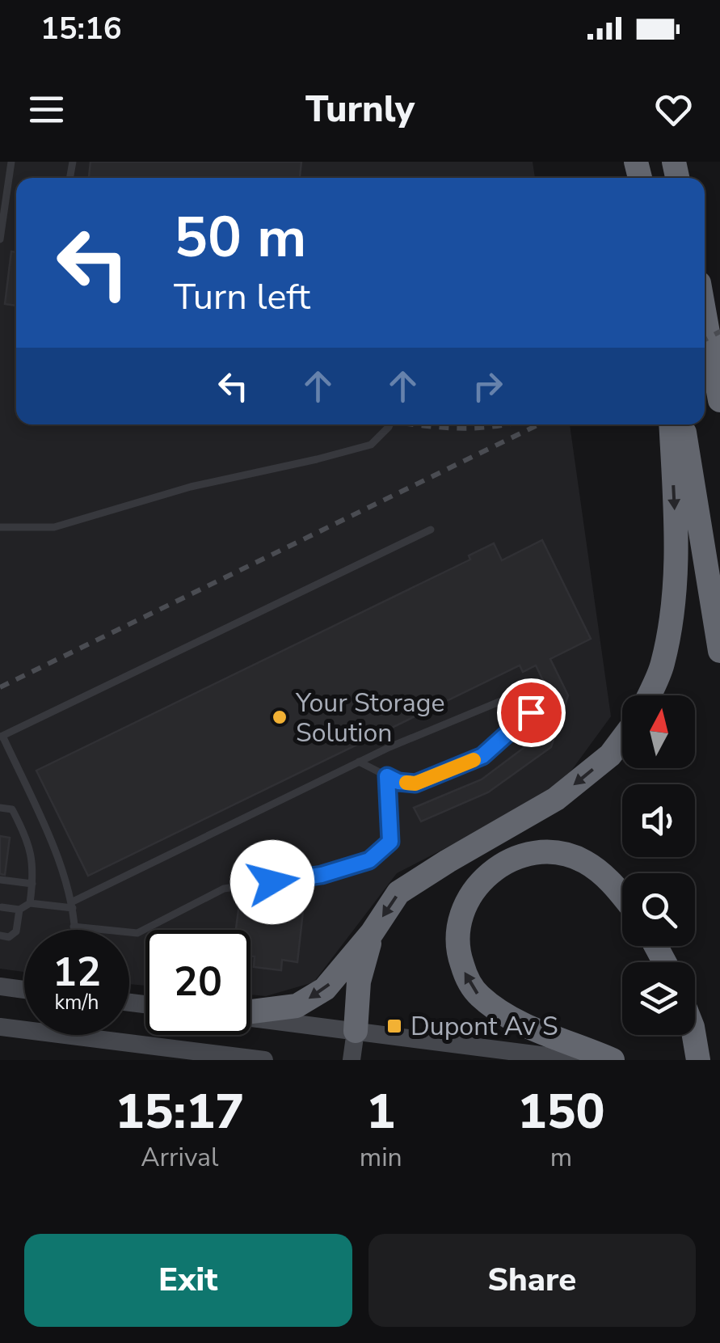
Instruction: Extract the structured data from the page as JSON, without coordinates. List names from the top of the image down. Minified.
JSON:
{"places":{"other":["Your Storage Solution"],"transit":["Dupont Av S"]},"north":"top","page":{"status":"15:16","header":"Turnly","turn":["50 m","Turn left"],"speed":"12 km/h","limit":"20","eta":["15:17","Arrival","1","min","150","m"],"buttons":["Exit","Share"]}}
